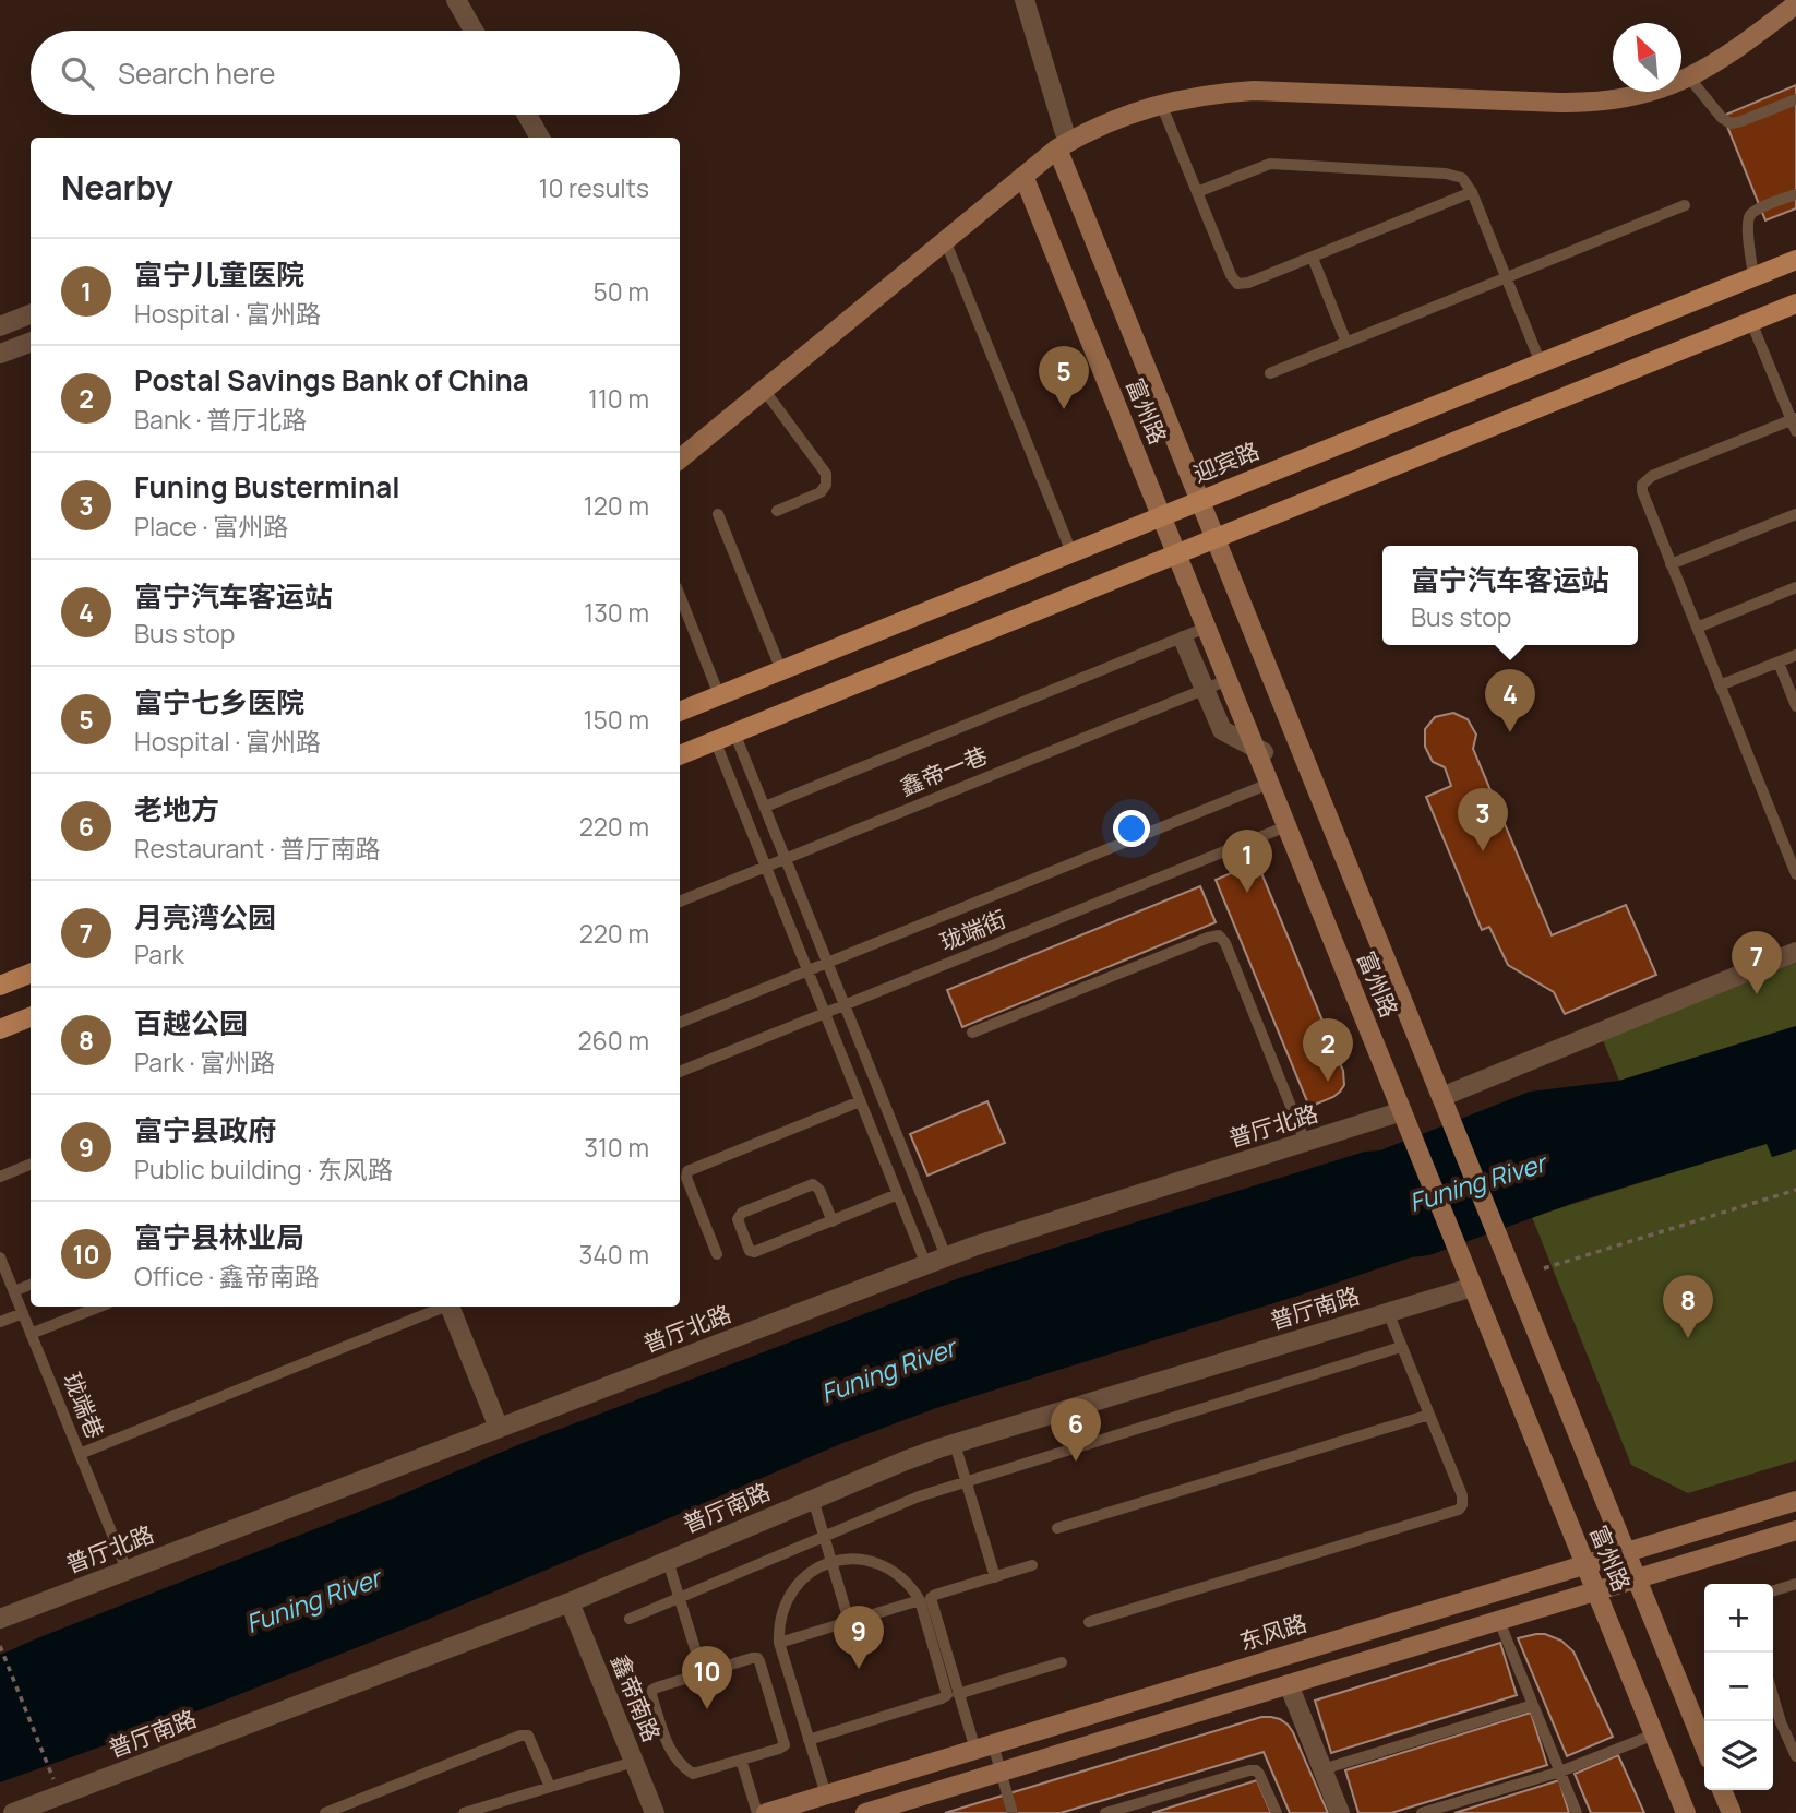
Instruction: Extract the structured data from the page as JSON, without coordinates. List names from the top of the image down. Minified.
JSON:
{"streets":{"main road":["富州路","迎宾路","东风路"],"street":["普厅北路","普厅南路","鑫帝南路"],"lane":["鑫帝一巷","珑端街","珑端巷"]},"crossings":[["富州路","迎宾路"],["富州路","鑫帝一巷"],["富州路","珑端街"],["富州路","普厅北路"],["富州路","普厅南路"],["富州路","东风路"],["普厅北路","珑端巷"],["普厅南路","鑫帝南路"]],"water":["Funing River"],"north":"top left","page":{"search":"Search here","heading":["Nearby","10 results"],"list":[{"mark":"1","name":"富宁儿童医院","note":"Hospital · 富州路","value":"50 m"},{"mark":"2","name":"Postal Savings Bank of China","note":"Bank · 普厅北路","value":"110 m"},{"mark":"3","name":"Funing Busterminal","note":"Place · 富州路","value":"120 m"},{"mark":"4","name":"富宁汽车客运站","note":"Bus stop","value":"130 m"},{"mark":"5","name":"富宁七乡医院","note":"Hospital · 富州路","value":"150 m"},{"mark":"6","name":"老地方","note":"Restaurant · 普厅南路","value":"220 m"},{"mark":"7","name":"月亮湾公园","note":"Park","value":"220 m"},{"mark":"8","name":"百越公园","note":"Park · 富州路","value":"260 m"},{"mark":"9","name":"富宁县政府","note":"Public building · 东风路","value":"310 m"},{"mark":"10","name":"富宁县林业局","note":"Office · 鑫帝南路","value":"340 m"}],"pins":["5","4","3","1","7","2","8","6","9","10"],"popup":["富宁汽车客运站","Bus stop"],"map_buttons":["+","−"]}}
